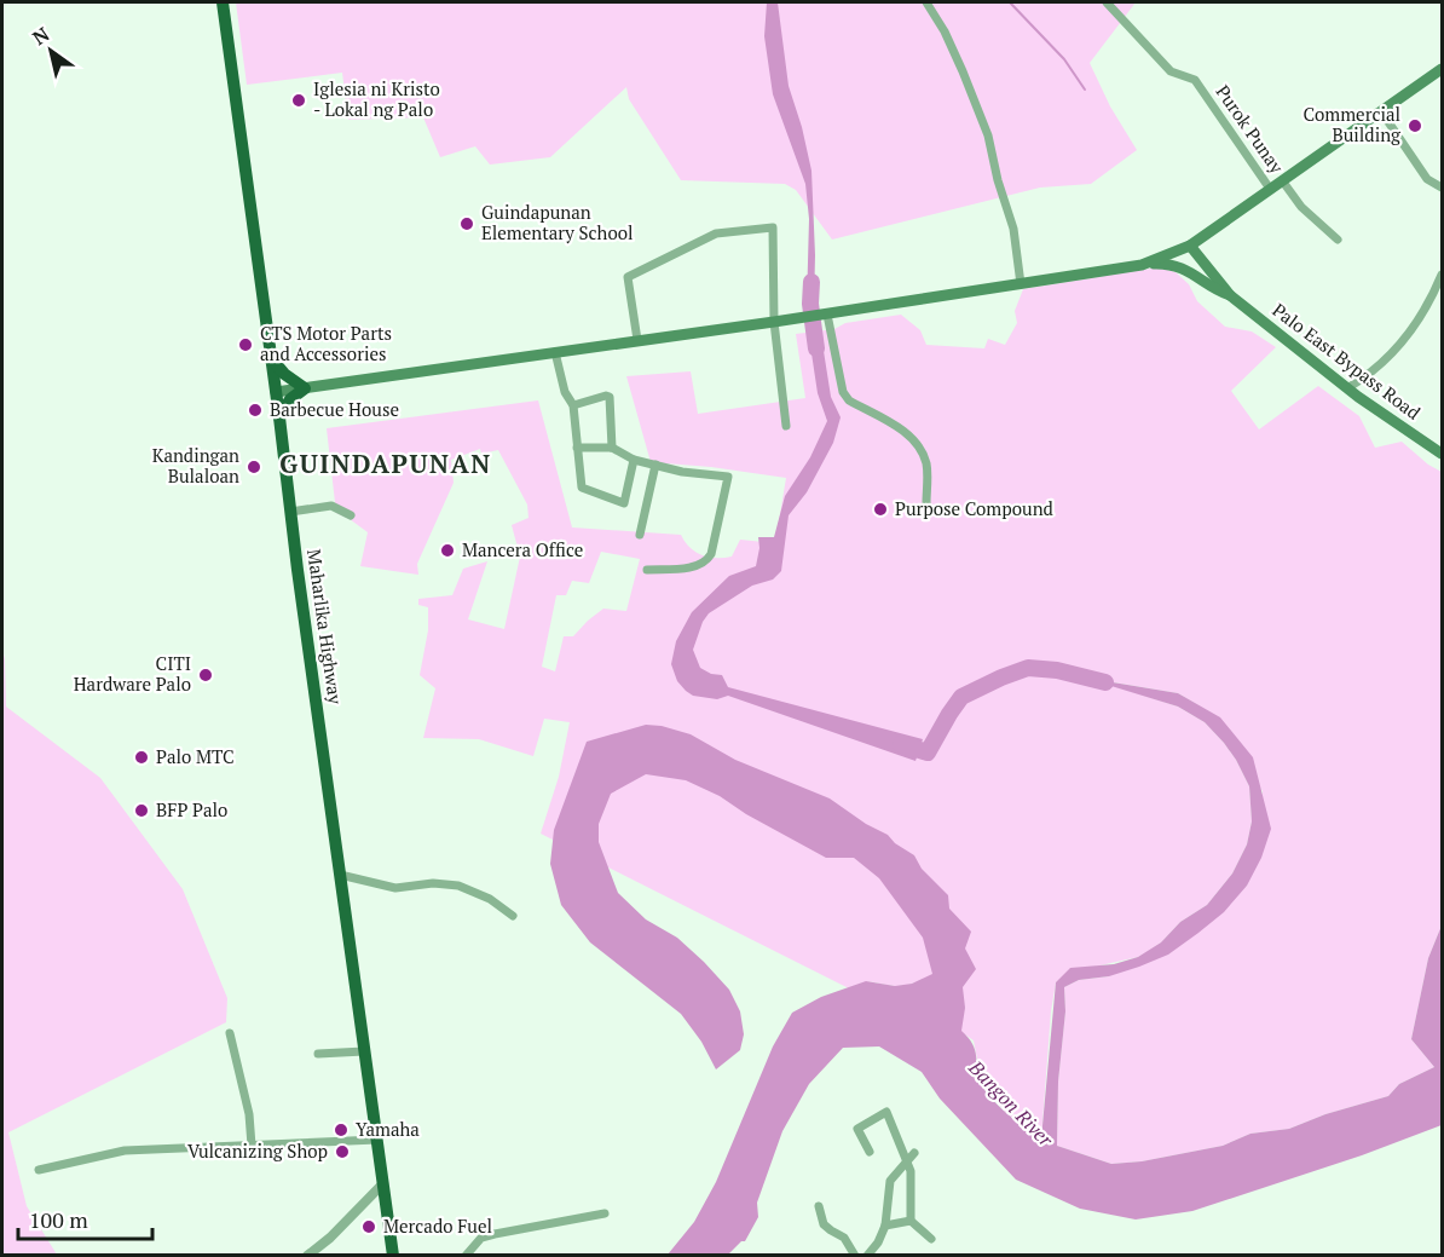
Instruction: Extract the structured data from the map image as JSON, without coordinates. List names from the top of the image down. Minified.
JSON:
{"streets":{"highway":["Maharlika Highway"],"main road":["Palo East Bypass Road"],"street":["Purok Punay"]},"districts":["GUINDAPUNAN"],"water":["Bangon River"],"places":["Iglesia ni Kristo - Lokal ng Palo","Commercial Building","Guindapunan Elementary School","CTS Motor Parts and Accessories","Barbecue House","Kandingan Bulaloan","Purpose Compound","Mancera Office","CITI Hardware Palo","Palo MTC","BFP Palo","Yamaha","Vulcanizing Shop","Mercado Fuel"],"scale_bar":"100 m","north":"top left"}
